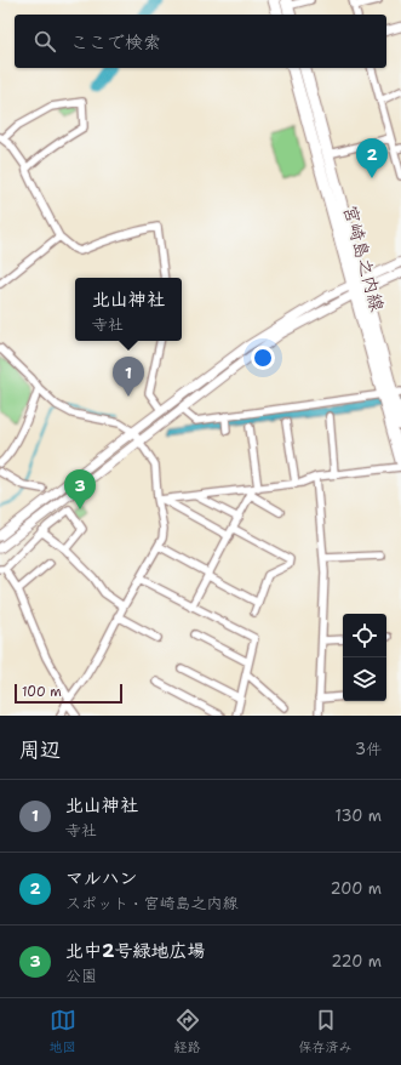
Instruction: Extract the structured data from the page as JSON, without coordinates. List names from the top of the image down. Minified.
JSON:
{"streets":{"main road":["宮崎島之内線"]},"scale_bar":"100 m","page":{"search":"ここで検索","pins":["2","1","3"],"popup":["北山神社","寺社"],"scale":"100 m","heading":["周辺","3件"],"list":[{"mark":"1","name":"北山神社","note":"寺社","value":"130 m"},{"mark":"2","name":"マルハン","note":"スポット · 宮崎島之内線","value":"200 m"},{"mark":"3","name":"北中2号緑地広場","note":"公園","value":"220 m"}],"nav":["地図","経路","保存済み"]}}
